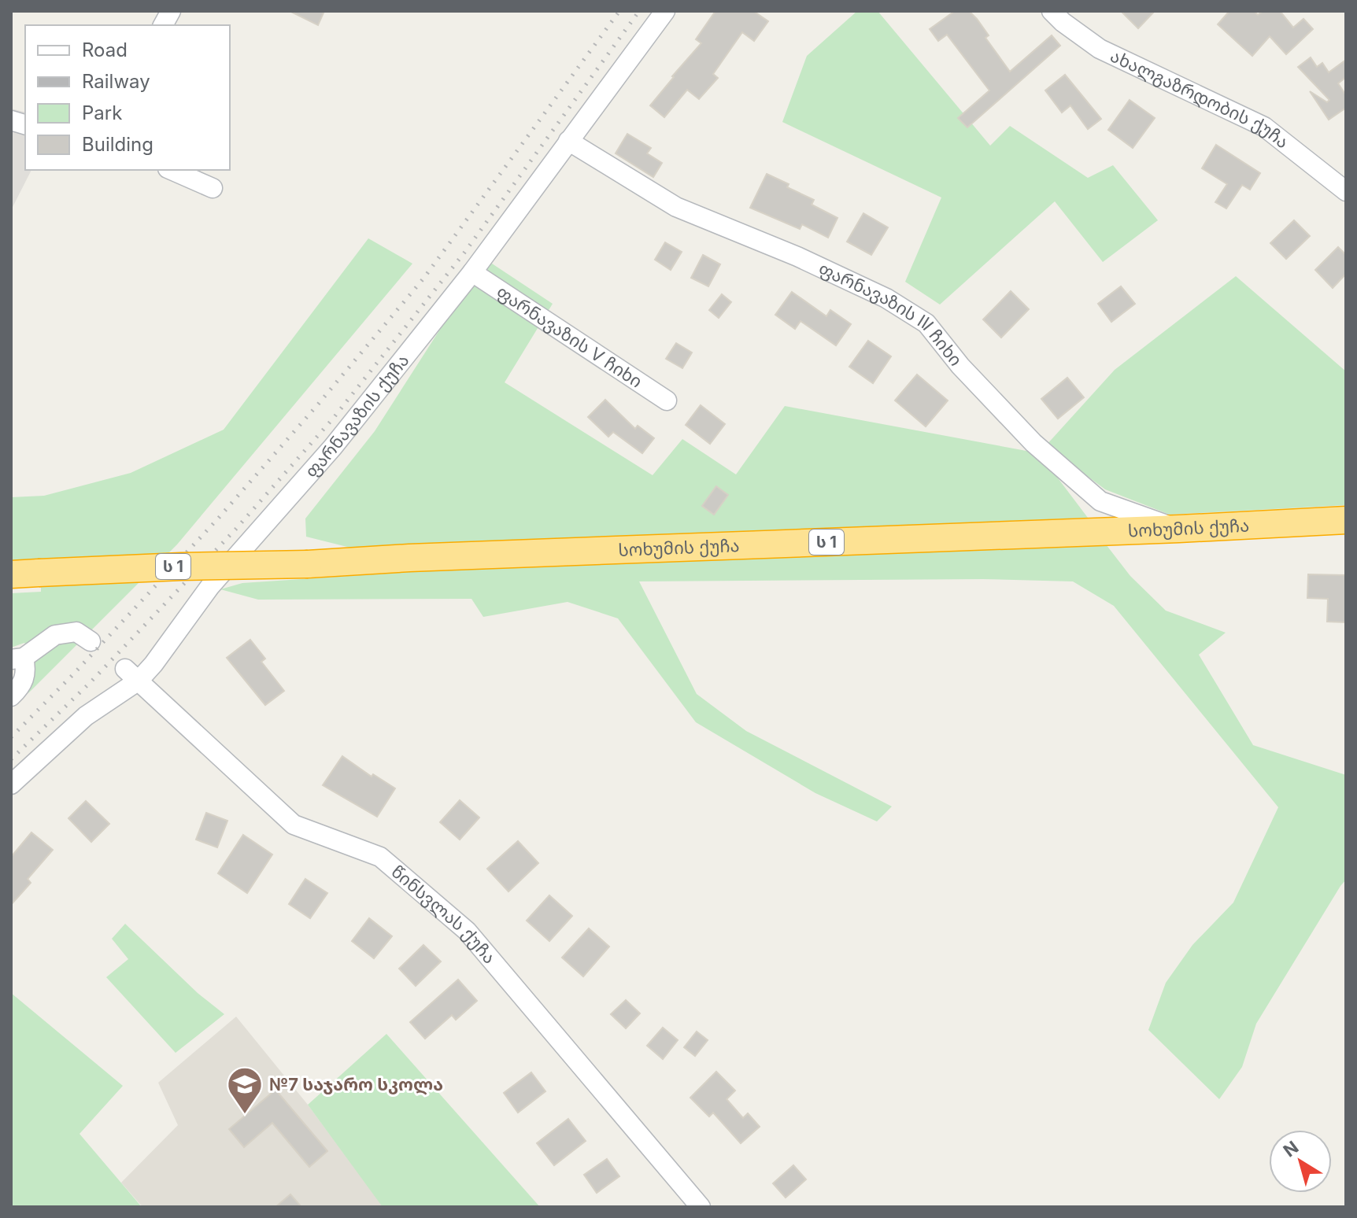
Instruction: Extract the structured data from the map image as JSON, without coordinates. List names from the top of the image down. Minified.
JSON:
{"streets":{"highway":["სოხუმის ქუჩა","ს 1"],"street":["ახალგაზრდობის ქუჩა","ფარნავაზის III ჩიხი","ფარნავაზის V ჩიხი","ფარნავაზის ქუჩა","წინსვლას ქუჩა"]},"crossings":[["ფარნავაზის III ჩიხი","ფარნავაზის ქუჩა"],["ფარნავაზის III ჩიხი","სოხუმის ქუჩა"],["ფარნავაზის V ჩიხი","ფარნავაზის ქუჩა"],["ფარნავაზის ქუჩა","წინსვლას ქუჩა"]],"places":{"school or university":["№7 საჯარო სკოლა"]},"legend":["Road","Railway","Park","Building"],"north":"top left"}
